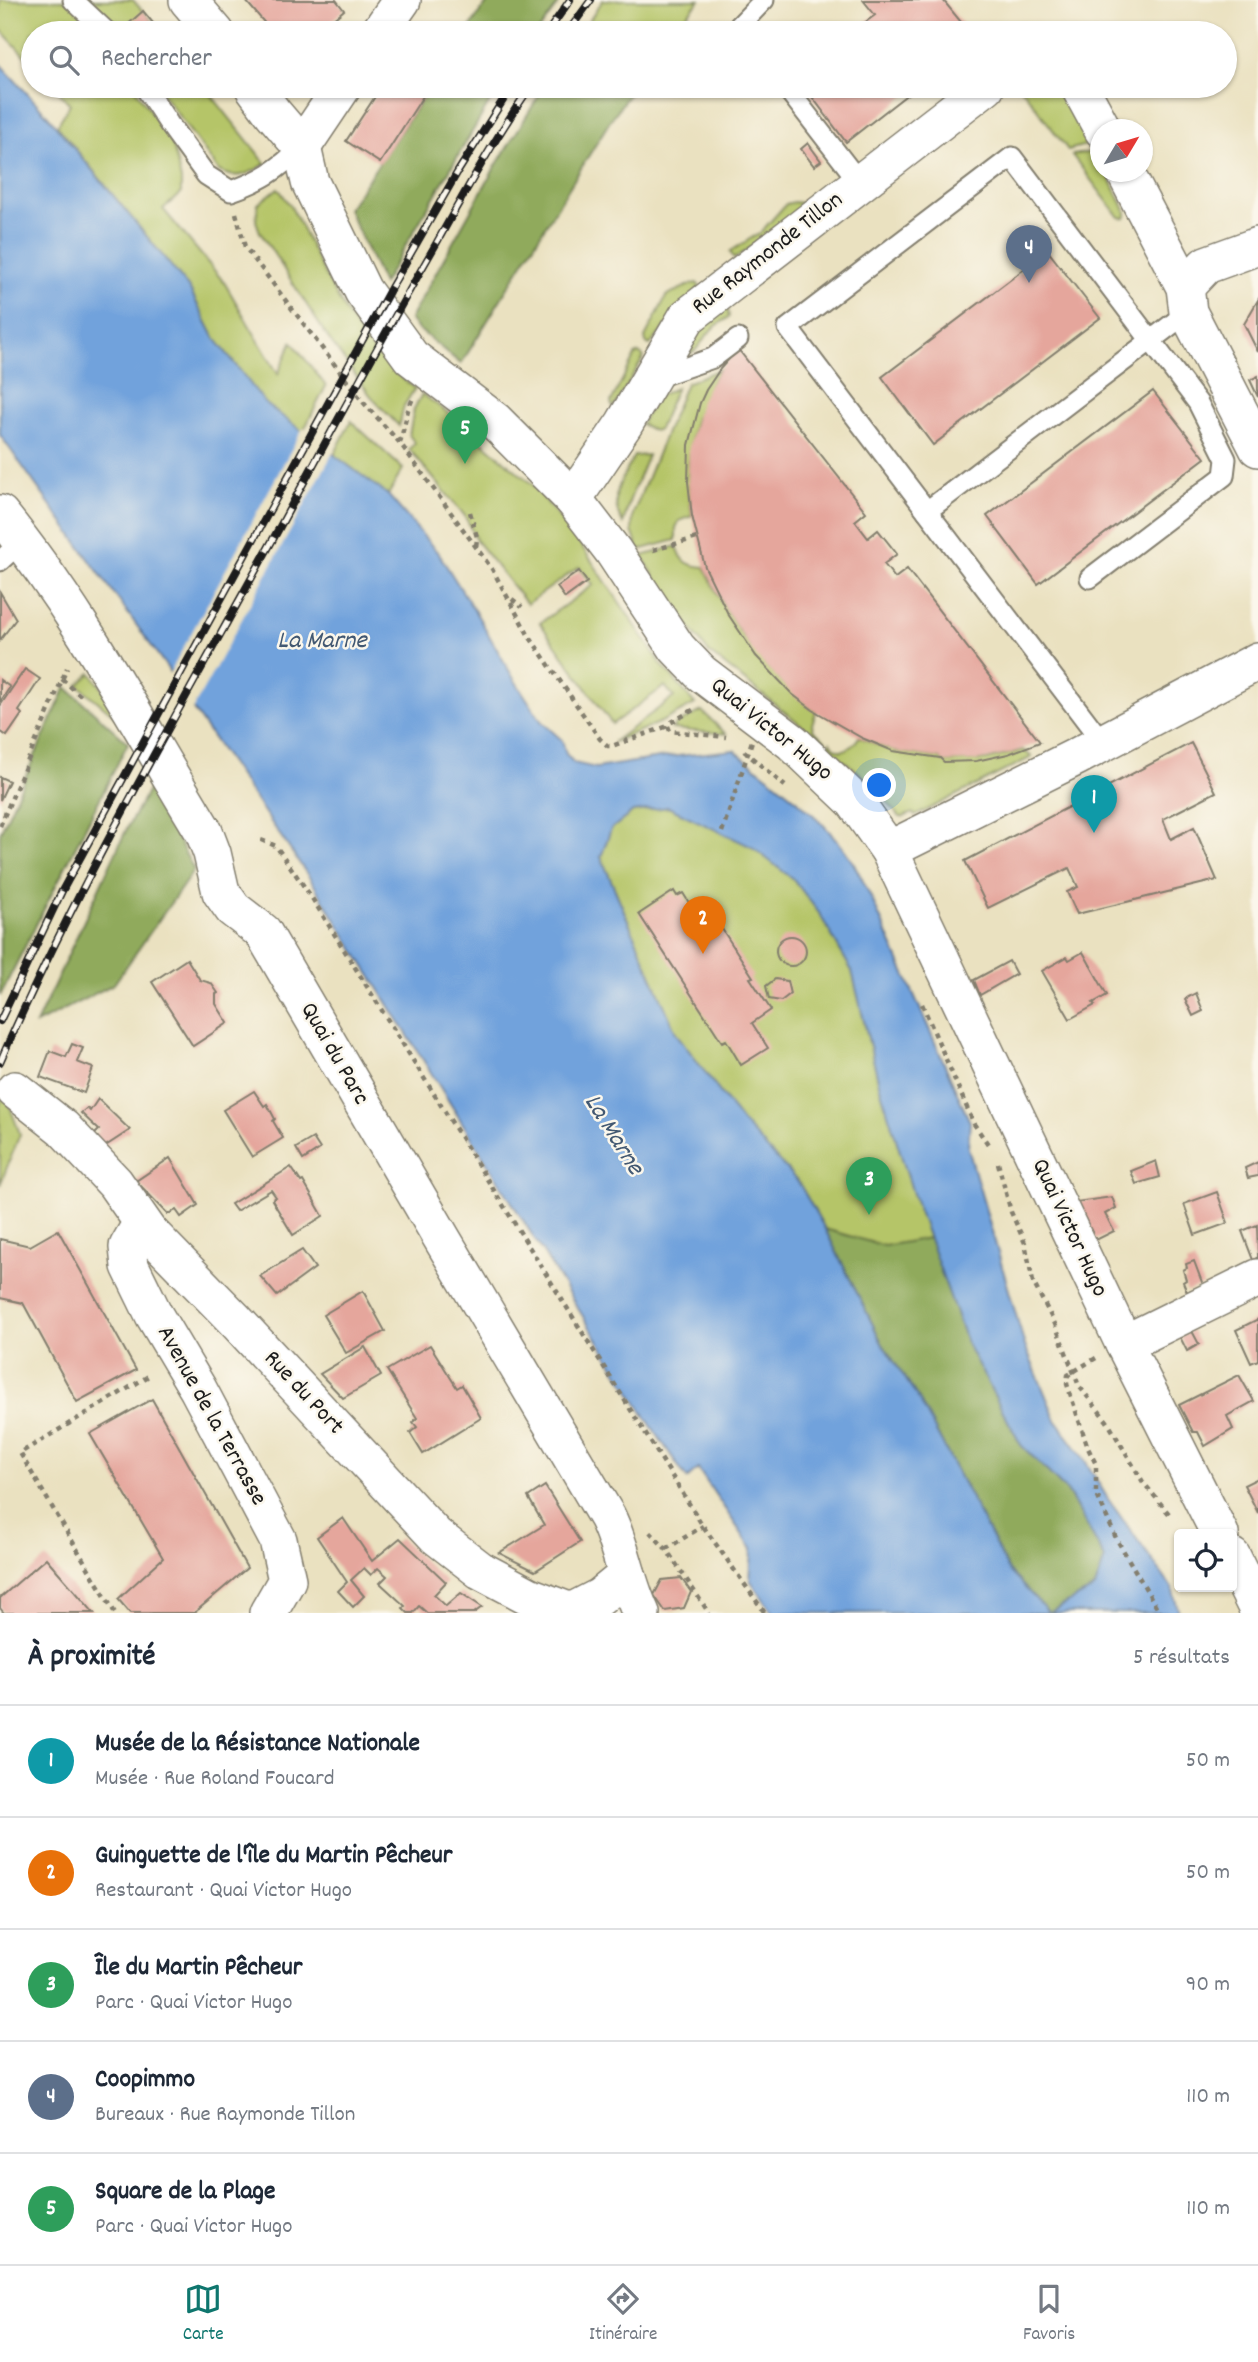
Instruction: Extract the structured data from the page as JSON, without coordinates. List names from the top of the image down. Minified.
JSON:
{"streets":{"street":["Rue Raymonde Tillon","Quai Victor Hugo","Quai du Parc","Rue du Port","Avenue de la Terrasse"]},"crossings":[["Rue Raymonde Tillon","Quai Victor Hugo"],["Quai du Parc","Rue du Port"],["Rue du Port","Avenue de la Terrasse"]],"water":["La Marne"],"north":"top right","page":{"search":"Rechercher","pins":["4","5","1","2","3"],"heading":["À proximité","5 résultats"],"list":[{"mark":"1","name":"Musée de la Résistance Nationale","note":"Musée · Rue Roland Foucard","value":"50 m"},{"mark":"2","name":"Guinguette de l'île du Martin Pêcheur","note":"Restaurant · Quai Victor Hugo","value":"50 m"},{"mark":"3","name":"Île du Martin Pêcheur","note":"Parc · Quai Victor Hugo","value":"90 m"},{"mark":"4","name":"Coopimmo","note":"Bureaux · Rue Raymonde Tillon","value":"110 m"},{"mark":"5","name":"Square de la Plage","note":"Parc · Quai Victor Hugo","value":"110 m"}],"nav":["Carte","Itinéraire","Favoris"]}}
